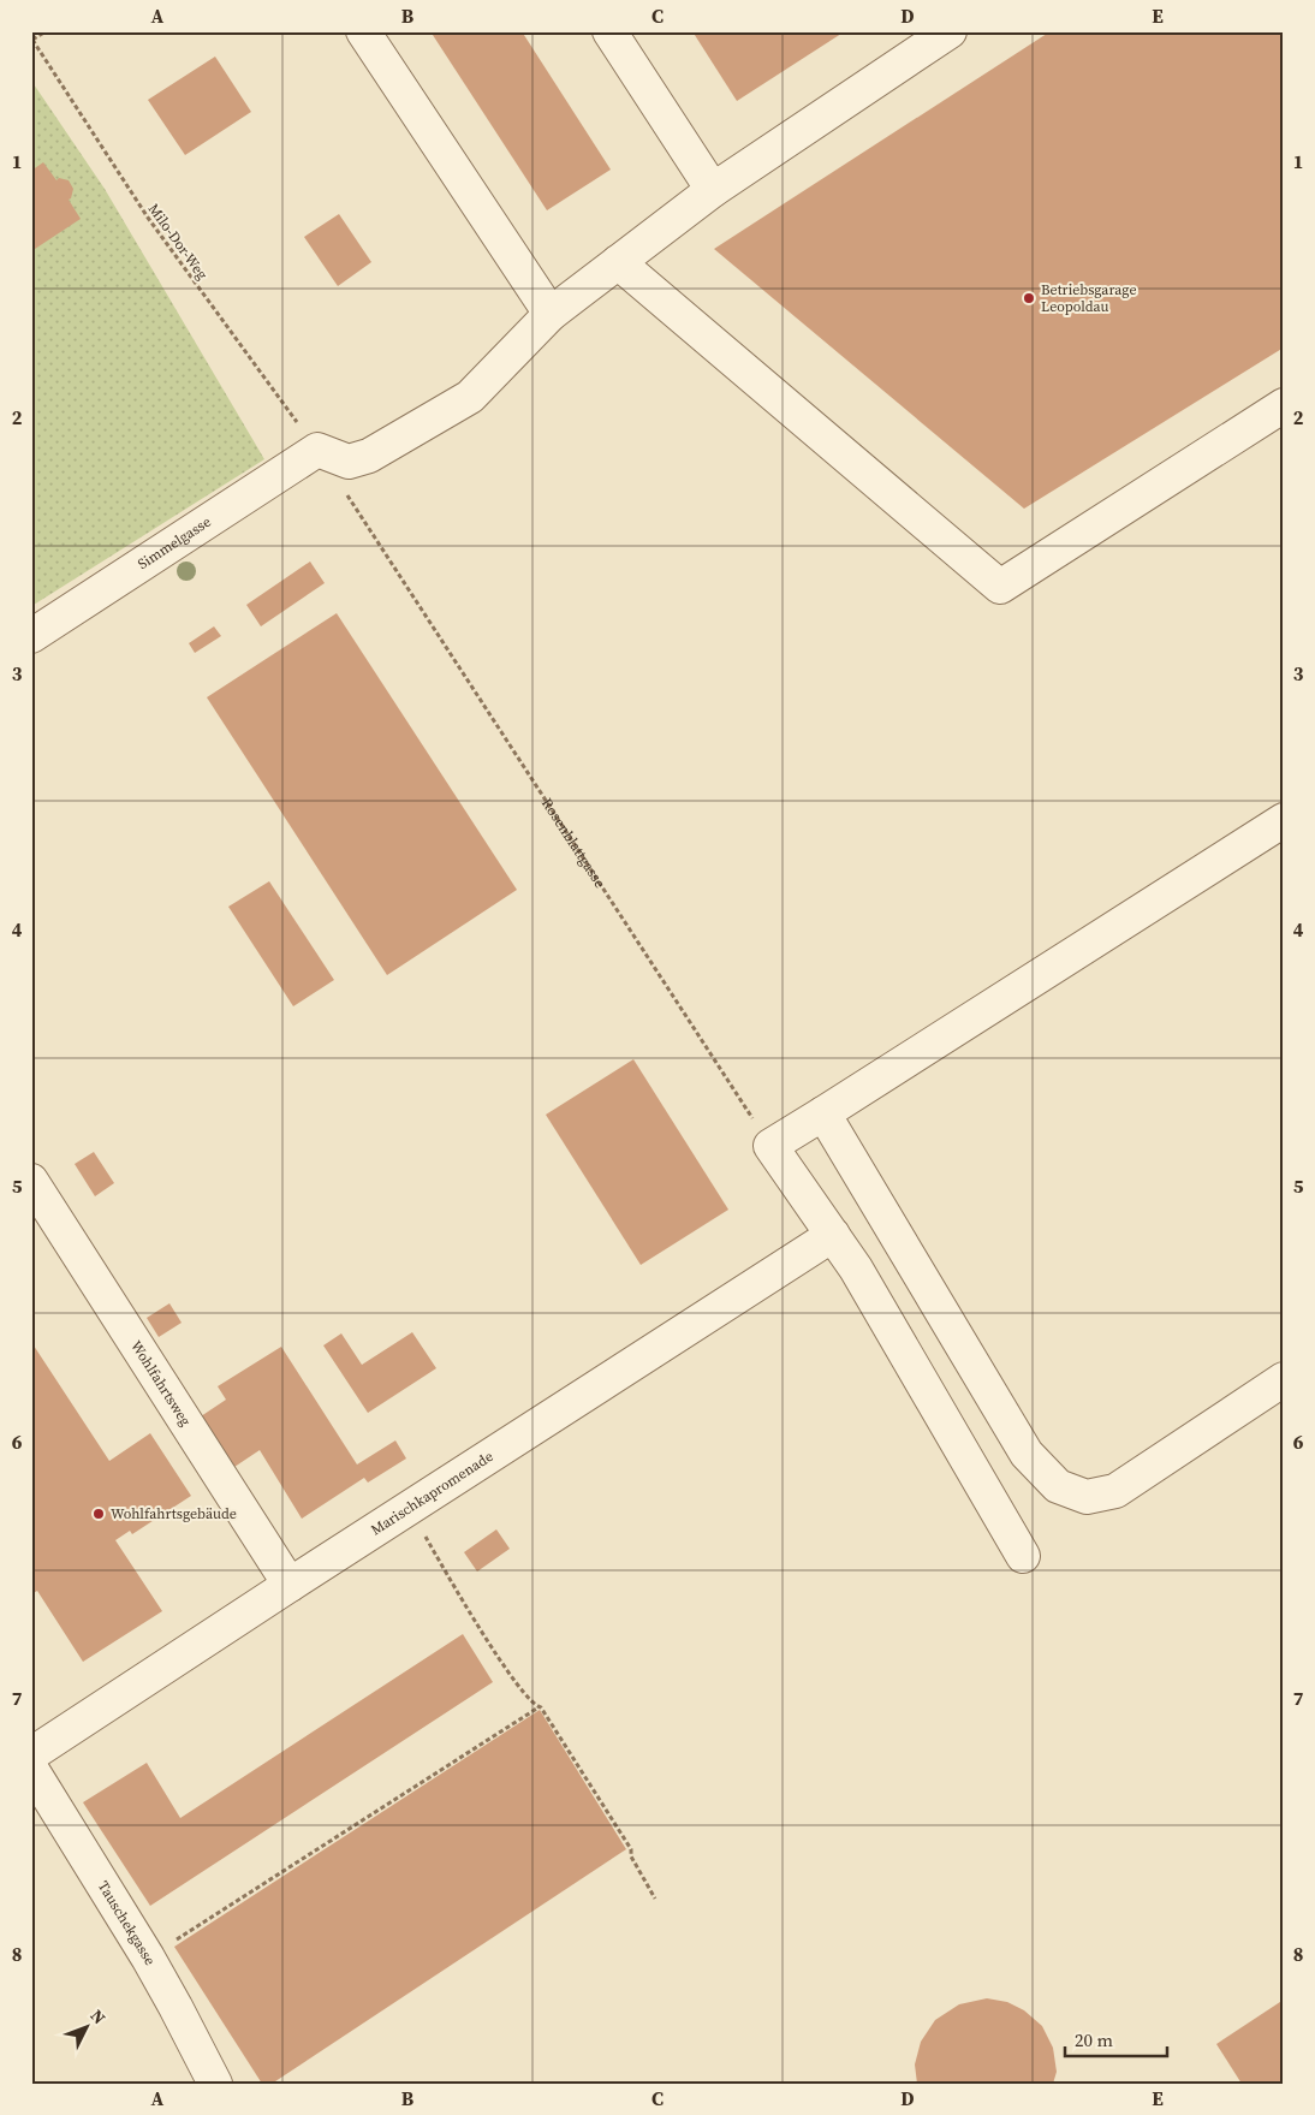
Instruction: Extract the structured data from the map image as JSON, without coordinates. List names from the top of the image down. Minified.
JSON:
{"streets":{"street":["Simmelgasse","Wohlfahrtsweg","Marischkapromenade","Tauschekgasse"],"path":["Milo-Dor-Weg","Rosenblattgasse"]},"crossings":[["Milo-Dor-Weg","Simmelgasse"],["Milo-Dor-Weg","Rosenblattgasse"],["Simmelgasse","Rosenblattgasse"],["Wohlfahrtsweg","Marischkapromenade"]],"places":["Betriebsgarage Leopoldau","Wohlfahrtsgebäude"],"scale_bar":"20 m","north":"top right","grid":{"columns":["A","B","C","D","E"],"rows":["1","2","3","4","5","6","7","8"]}}
